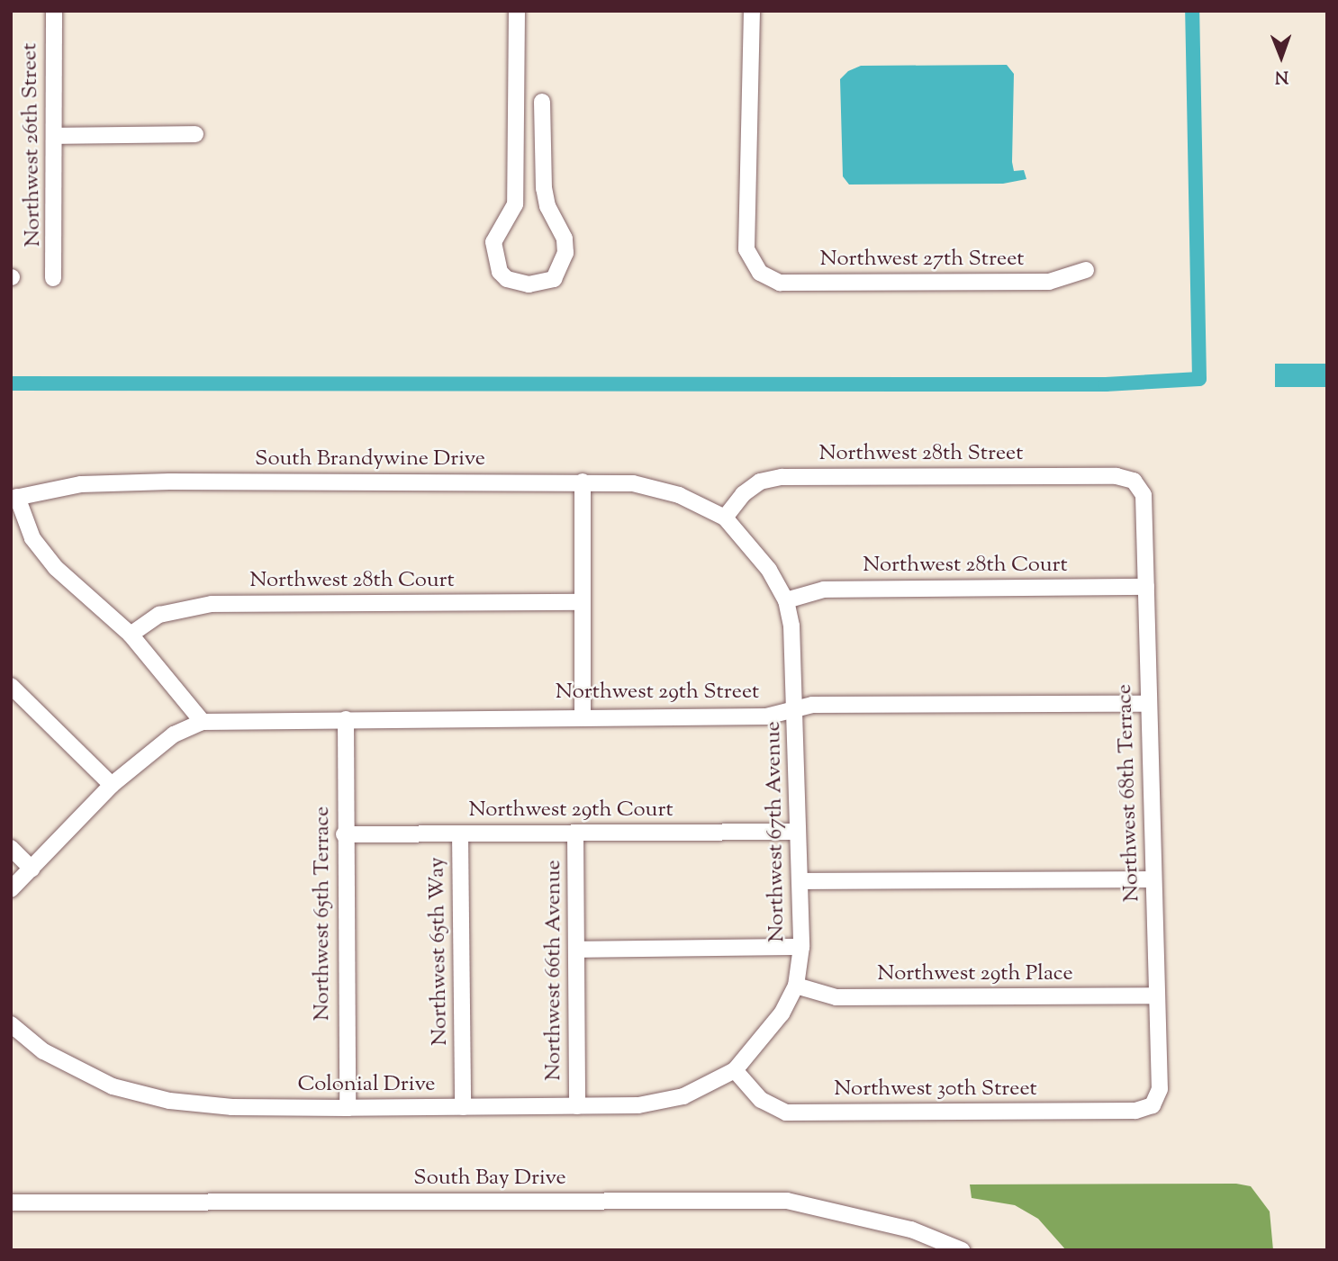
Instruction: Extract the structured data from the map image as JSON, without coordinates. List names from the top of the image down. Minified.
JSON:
{"streets":{"street":["Northwest 26th Street","Northwest 27th Street","Northwest 28th Street","South Brandywine Drive","Northwest 28th Court","Northwest 29th Street","Northwest 68th Terrace","Northwest 29th Court","Northwest 67th Avenue","Northwest 65th Terrace","Northwest 65th Way","Northwest 66th Avenue","Northwest 29th Place","Colonial Drive","Northwest 30th Street","South Bay Drive"]},"crossings":[["Northwest 28th Street","South Brandywine Drive"],["Northwest 28th Street","Northwest 68th Terrace"],["Northwest 28th Street","Northwest 67th Avenue"],["South Brandywine Drive","Northwest 67th Avenue"],["Northwest 28th Court","Northwest 68th Terrace"],["Northwest 28th Court","Northwest 67th Avenue"],["Northwest 29th Street","Northwest 68th Terrace"],["Northwest 29th Street","Northwest 67th Avenue"],["Northwest 29th Street","Northwest 65th Terrace"],["Northwest 68th Terrace","Northwest 29th Place"],["Northwest 68th Terrace","Northwest 30th Street"],["Northwest 29th Court","Northwest 67th Avenue"],["Northwest 29th Court","Northwest 65th Terrace"],["Northwest 29th Court","Northwest 65th Way"],["Northwest 29th Court","Northwest 66th Avenue"],["Northwest 67th Avenue","Northwest 29th Place"],["Northwest 67th Avenue","Colonial Drive"],["Northwest 67th Avenue","Northwest 30th Street"],["Northwest 65th Terrace","Colonial Drive"],["Northwest 65th Way","Colonial Drive"],["Northwest 66th Avenue","Colonial Drive"],["Colonial Drive","Northwest 30th Street"]],"north":"bottom"}
